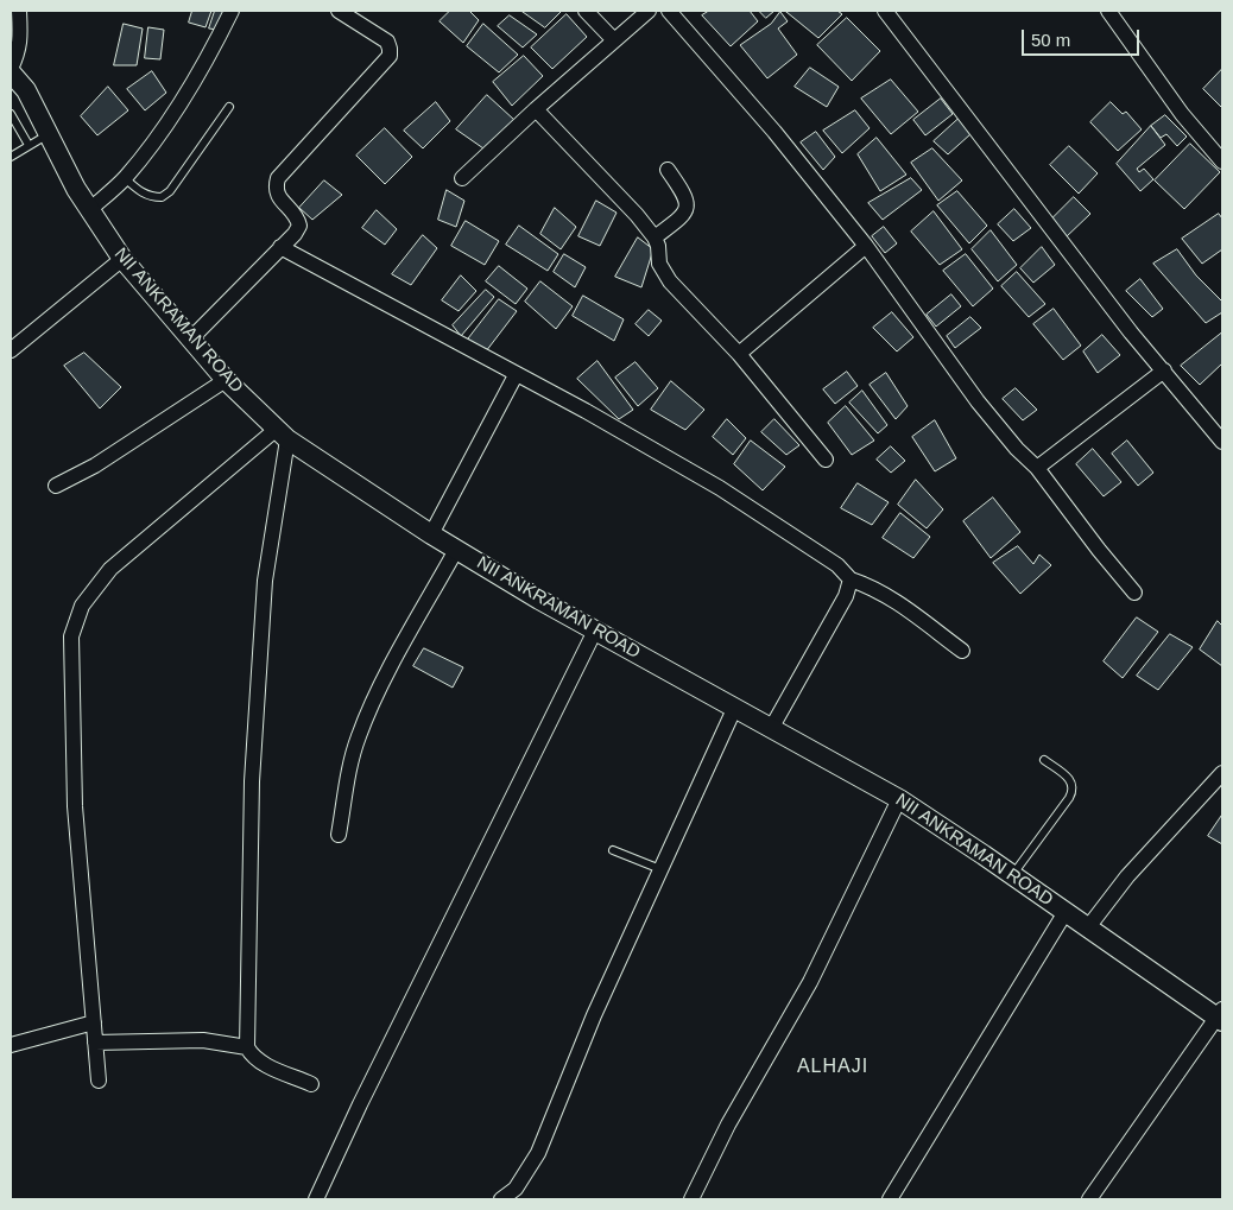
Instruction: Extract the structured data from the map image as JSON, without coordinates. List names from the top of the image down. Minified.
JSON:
{"streets":{"street":["NII ANKRAMAN ROAD"]},"districts":["ALHAJI"],"scale_bar":"50 m"}
